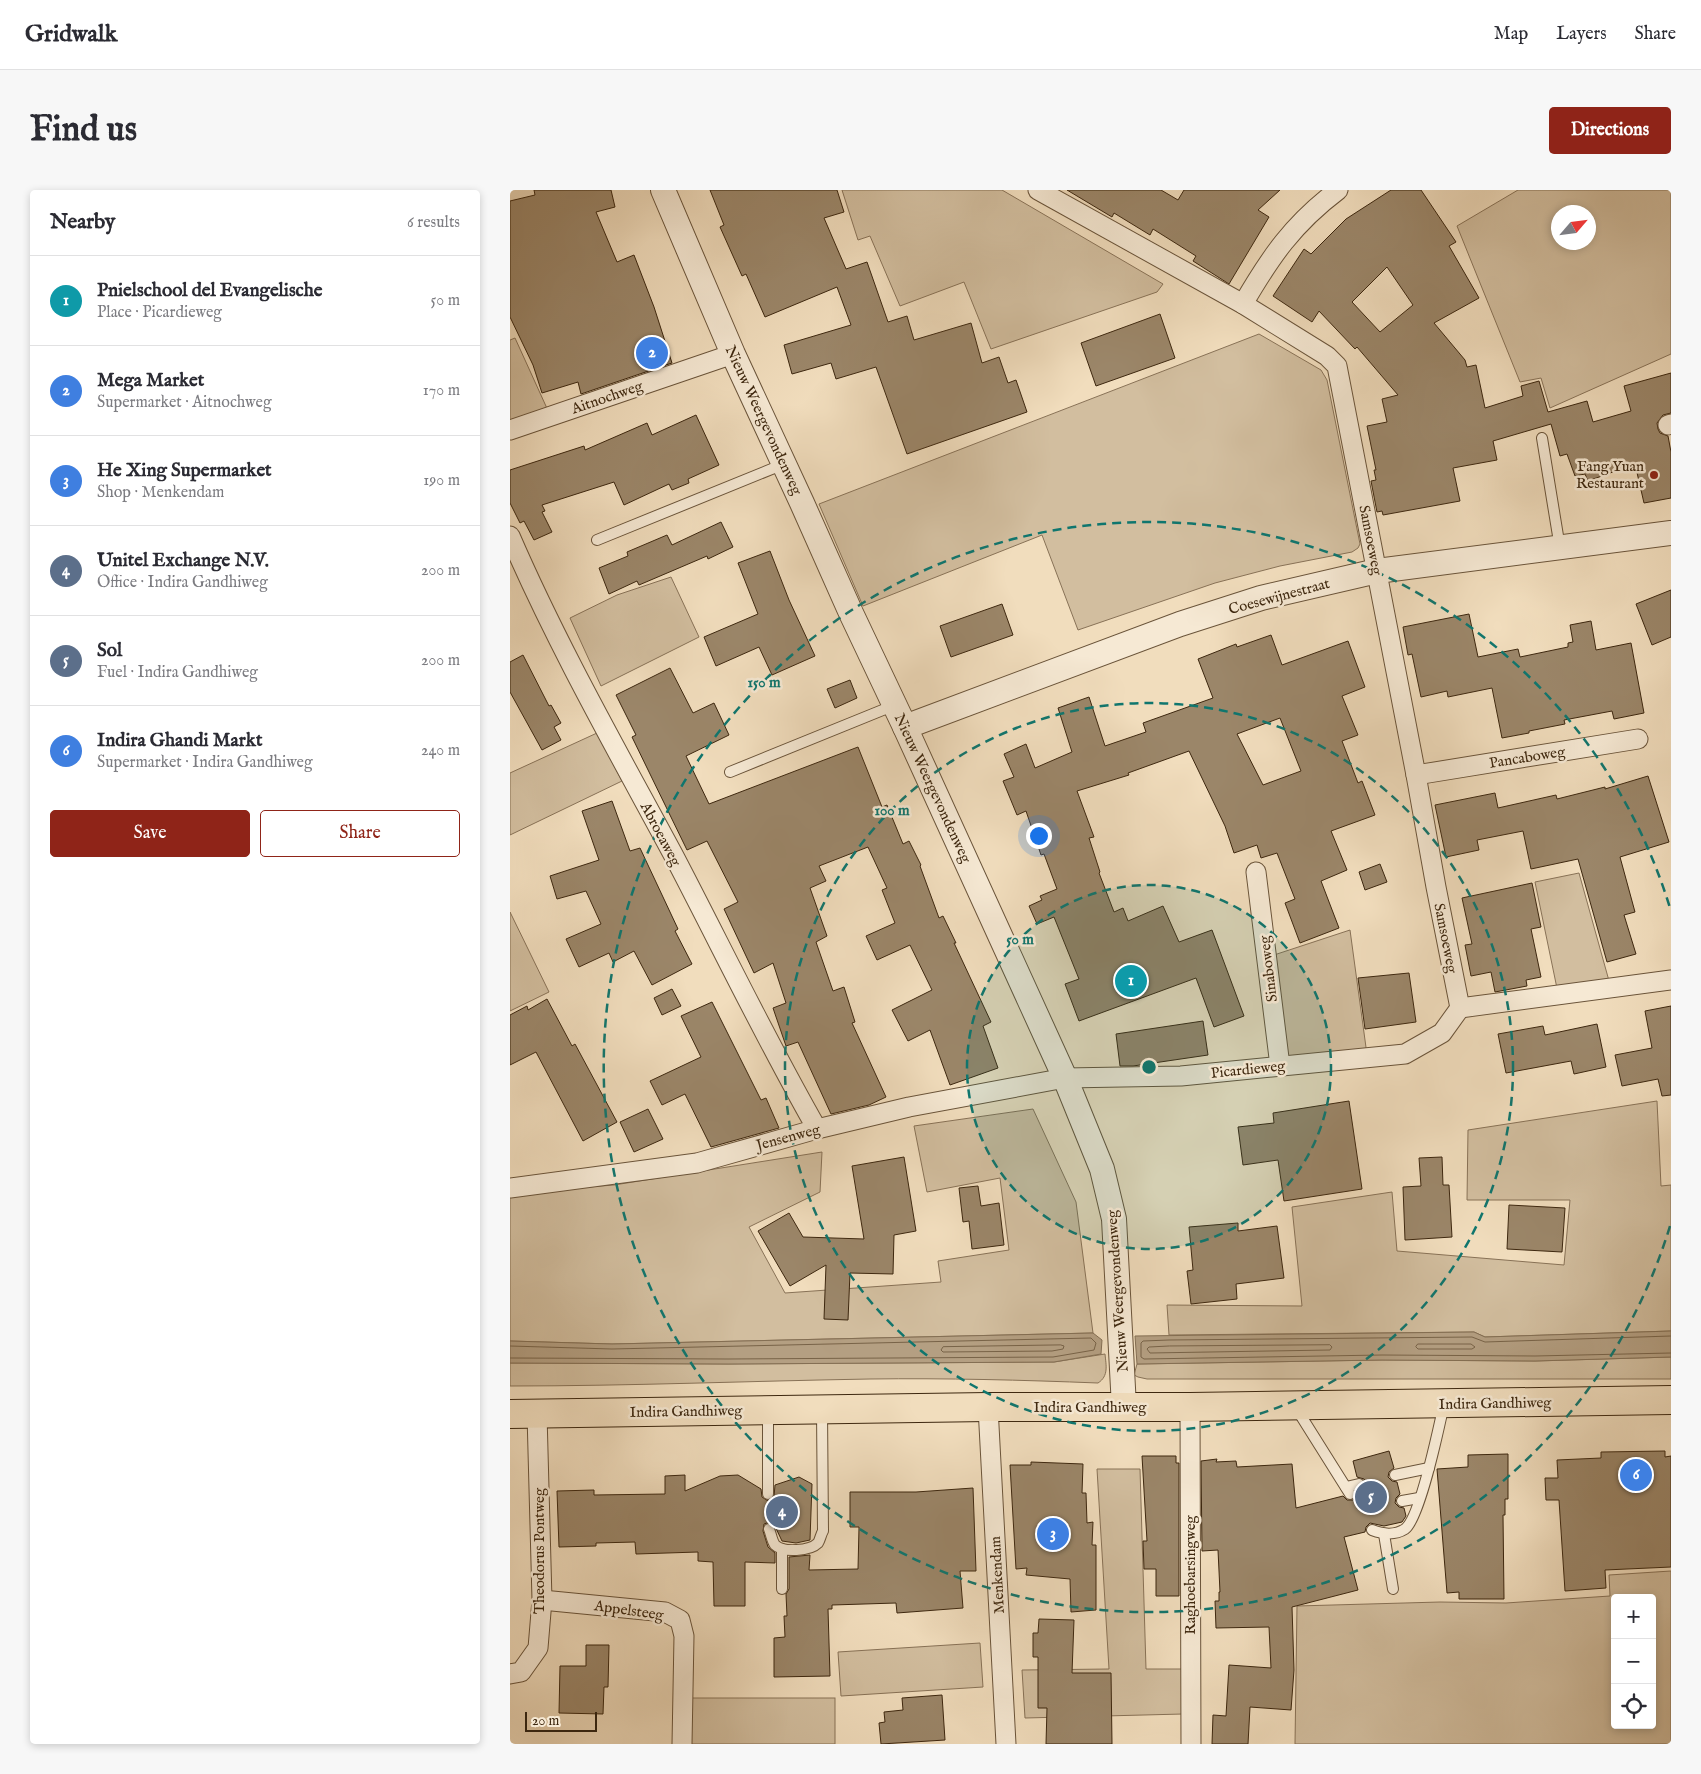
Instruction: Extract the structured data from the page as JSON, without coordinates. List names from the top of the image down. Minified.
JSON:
{"streets":{"main road":["Indira Gandhiweg"],"street":["Aitnochweg","Nieuw Weergevondenweg","Samsoeweg","Coesewijnestraat","Pancaboweg","Abroeaweg","Sinaboweg","Picardieweg","Jensenweg","Theodorus Pontweg","Menkendam","Raghoebarsingweg","Appelsteeg"]},"crossings":[["Aitnochweg","Nieuw Weergevondenweg"],["Nieuw Weergevondenweg","Coesewijnestraat"],["Nieuw Weergevondenweg","Picardieweg"],["Nieuw Weergevondenweg","Jensenweg"],["Nieuw Weergevondenweg","Indira Gandhiweg"],["Samsoeweg","Coesewijnestraat"],["Samsoeweg","Pancaboweg"],["Samsoeweg","Picardieweg"],["Abroeaweg","Jensenweg"],["Sinaboweg","Picardieweg"],["Picardieweg","Jensenweg"],["Indira Gandhiweg","Theodorus Pontweg"],["Indira Gandhiweg","Menkendam"],["Indira Gandhiweg","Raghoebarsingweg"],["Theodorus Pontweg","Appelsteeg"]],"places":["Fang Yuan Restaurant"],"scale_bar":"20 m","north":"top right","page":{"header":"Gridwalk","nav":["Map","Layers","Share"],"buttons":["Directions",["Save","Share"]],"title":"Find us","heading":["Nearby","6 results"],"list":[{"mark":"1","name":"Pnielschool del Evangelische","note":"Place · Picardieweg","value":"50 m"},{"mark":"2","name":"Mega Market","note":"Supermarket · Aitnochweg","value":"170 m"},{"mark":"3","name":"He Xing Supermarket","note":"Shop · Menkendam","value":"190 m"},{"mark":"4","name":"Unitel Exchange N.V.","note":"Office · Indira Gandhiweg","value":"200 m"},{"mark":"5","name":"Sol","note":"Fuel · Indira Gandhiweg","value":"200 m"},{"mark":"6","name":"Indira Ghandi Markt","note":"Supermarket · Indira Gandhiweg","value":"240 m"}],"pins":["2","1","6","5","4","3"],"map_buttons":["+","−"],"scale":"20 m"},"rings":["150 m","100 m","50 m"]}
